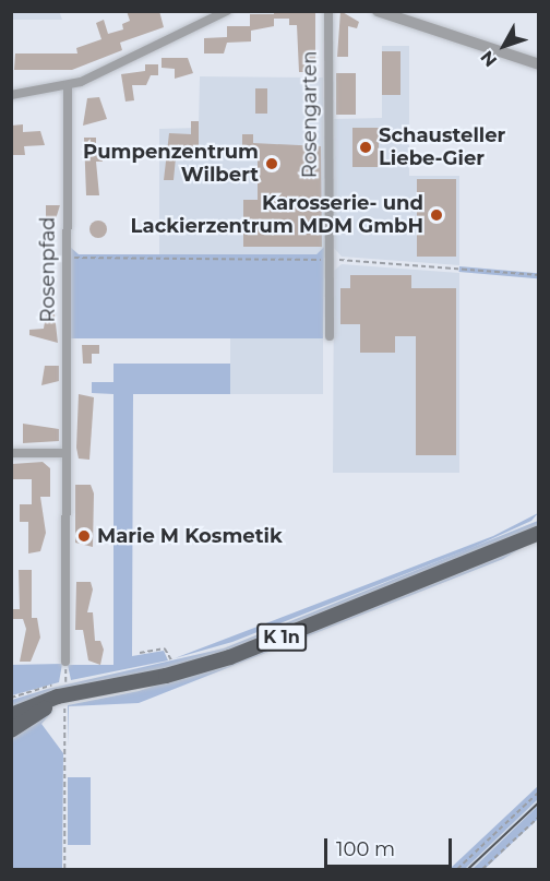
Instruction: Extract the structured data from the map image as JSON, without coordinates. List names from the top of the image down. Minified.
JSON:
{"streets":{"main road":["K 1n"],"street":["Rosengarten","Rosenpfad"]},"places":["Schausteller Liebe-Gier","Pumpenzentrum Wilbert","Karosserie- und Lackierzentrum MDM GmbH","Marie M Kosmetik"],"scale_bar":"100 m","north":"bottom left"}
